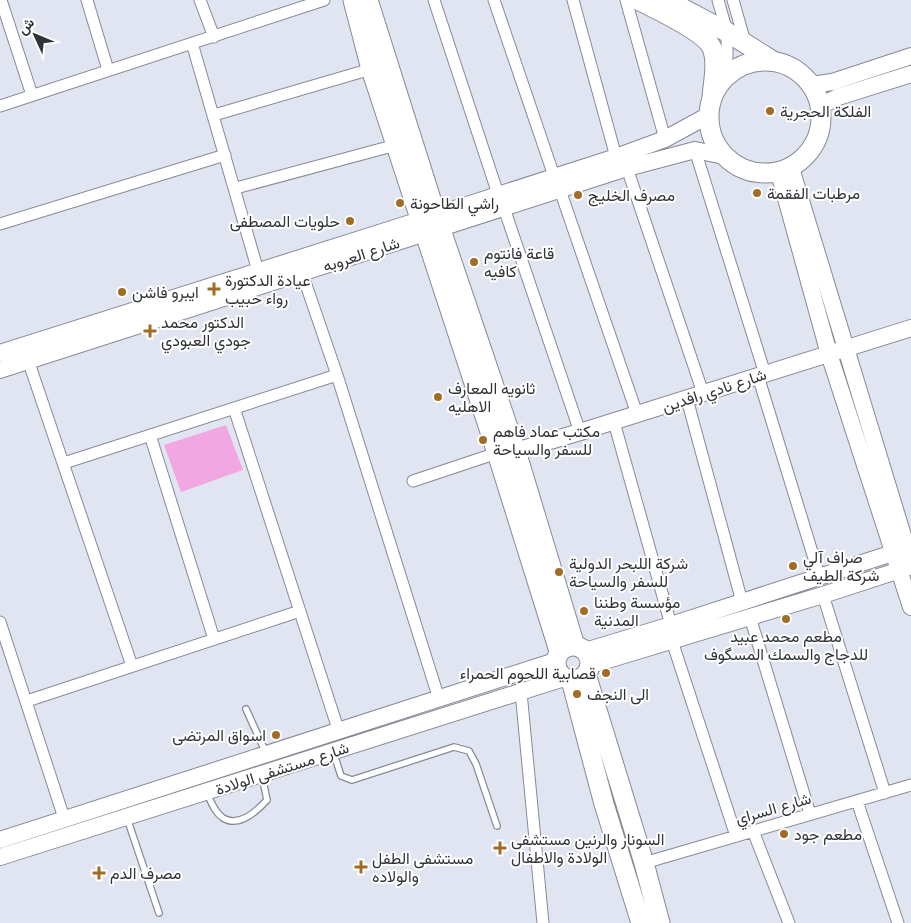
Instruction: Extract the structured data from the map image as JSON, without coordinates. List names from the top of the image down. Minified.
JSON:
{"streets":{"main road":["شارع العروبه","شارع نادي رافدين","شارع مستشفى الولادة"],"street":["شارع السراي"]},"places":{"other":["الفلكة الحجرية","مرطبات الفقمة","مصرف الخليج","راشي الطاحونة","حلويات المصطفى","قاعة فانتوم كافيه","ايبرو فاشن","ثانويه المعارف الاهليه","مكتب عماد فاهم للسفر والسياحة","صراف آلي شركة الطيف","شركة اللبحر الدولية للسفر والسياحة","مؤسسة وطننا المدنية","مطعم محمد عبيد للدجاج والسمك المسگوف","قصابية اللحوم الحمراء","الى النجف","اسواق المرتضى","مطعم جود"],"health":["عيادة الدكتورة رواء حبيب","الدكتور محمد جودي العبودي","السونار والرنين مستشفى الولادة والاطفال","مستشفى الطفل والولاده","مصرف الدم"]},"north":"top left"}
